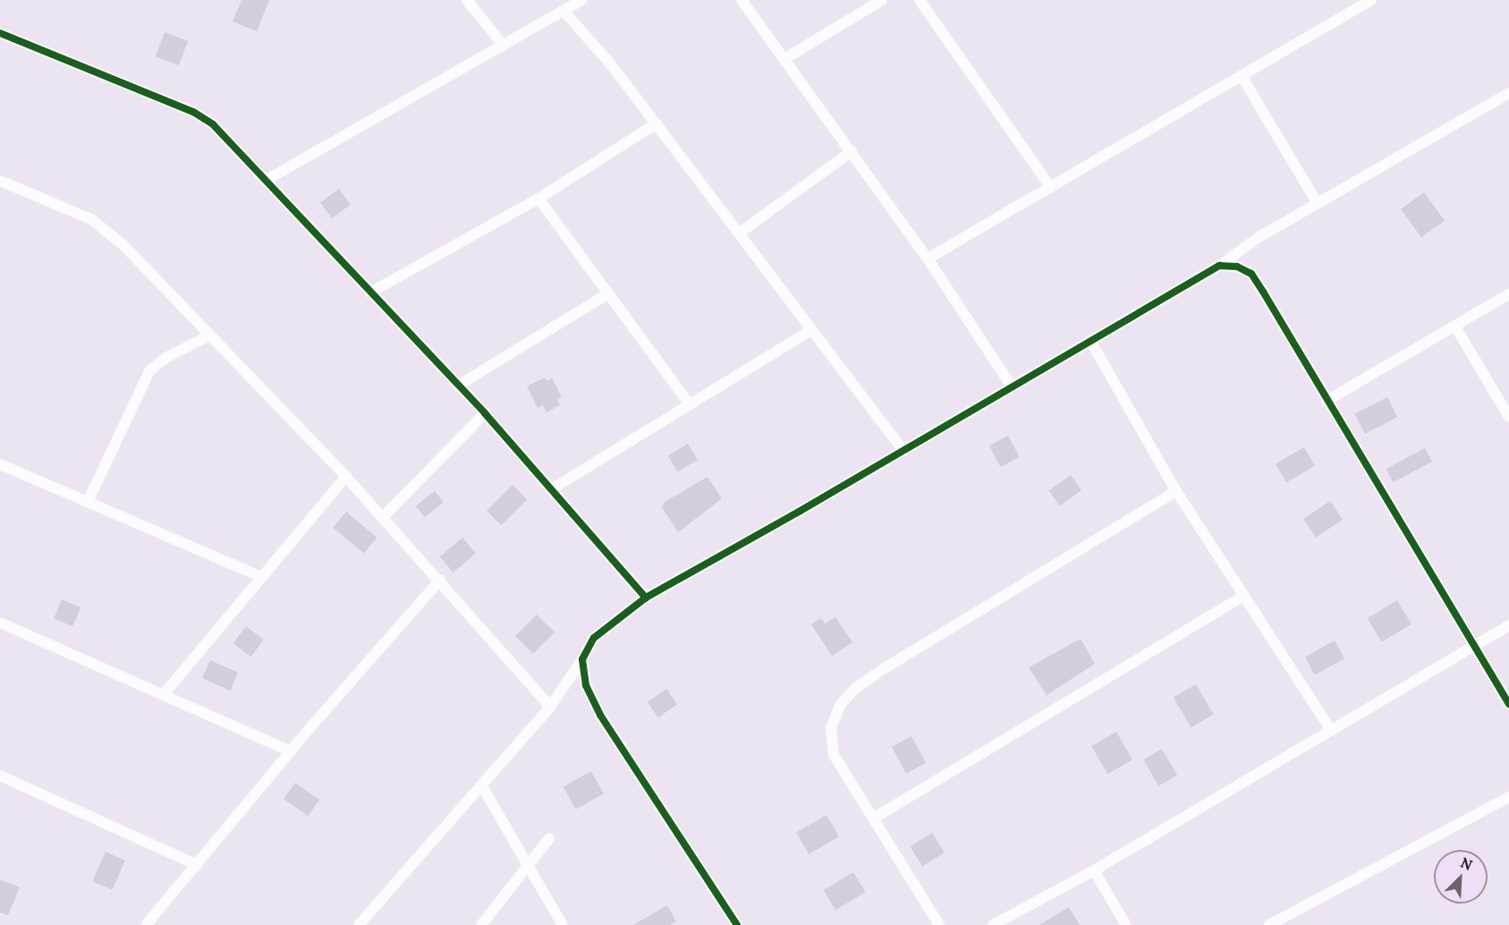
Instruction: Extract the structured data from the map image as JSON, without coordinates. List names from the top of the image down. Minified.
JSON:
{"north":"top right"}
